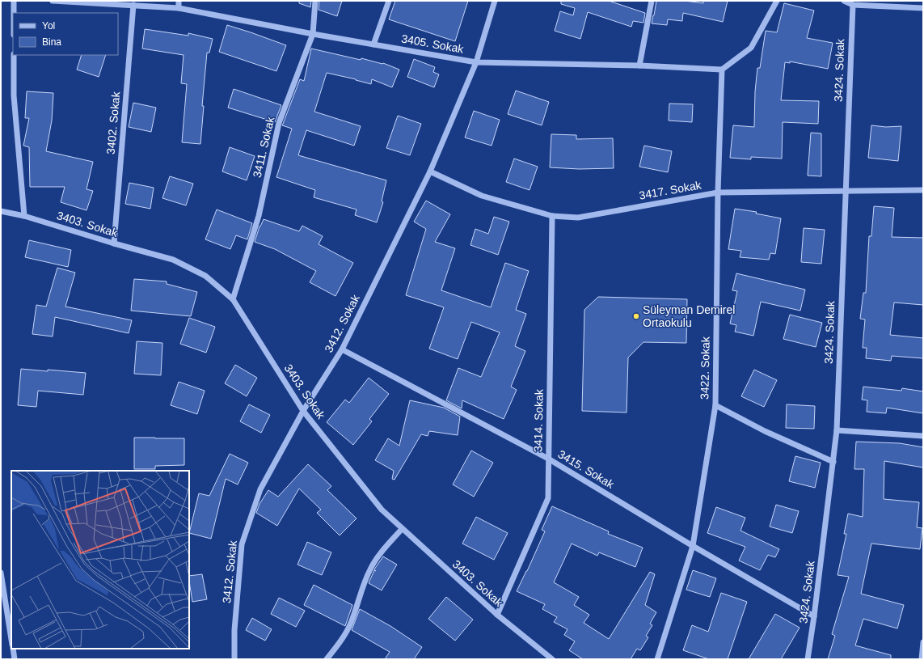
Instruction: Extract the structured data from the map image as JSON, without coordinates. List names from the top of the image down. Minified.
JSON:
{"streets":{"street":["3405. Sokak","3424. Sokak","3402. Sokak","3411. Sokak","3417. Sokak","3403. Sokak","3412. Sokak","3422. Sokak","3414. Sokak","3415. Sokak"]},"crossings":[["3405. Sokak","3402. Sokak"],["3405. Sokak","3411. Sokak"],["3405. Sokak","3412. Sokak"],["3405. Sokak","3422. Sokak"],["3424. Sokak","3417. Sokak"],["3424. Sokak","3415. Sokak"],["3402. Sokak","3403. Sokak"],["3411. Sokak","3403. Sokak"],["3417. Sokak","3412. Sokak"],["3417. Sokak","3422. Sokak"],["3417. Sokak","3414. Sokak"],["3403. Sokak","3412. Sokak"],["3403. Sokak","3414. Sokak"],["3412. Sokak","3415. Sokak"],["3422. Sokak","3415. Sokak"],["3414. Sokak","3415. Sokak"]],"places":["Süleyman Demirel Ortaokulu"],"legend":["Yol","Bina"]}
